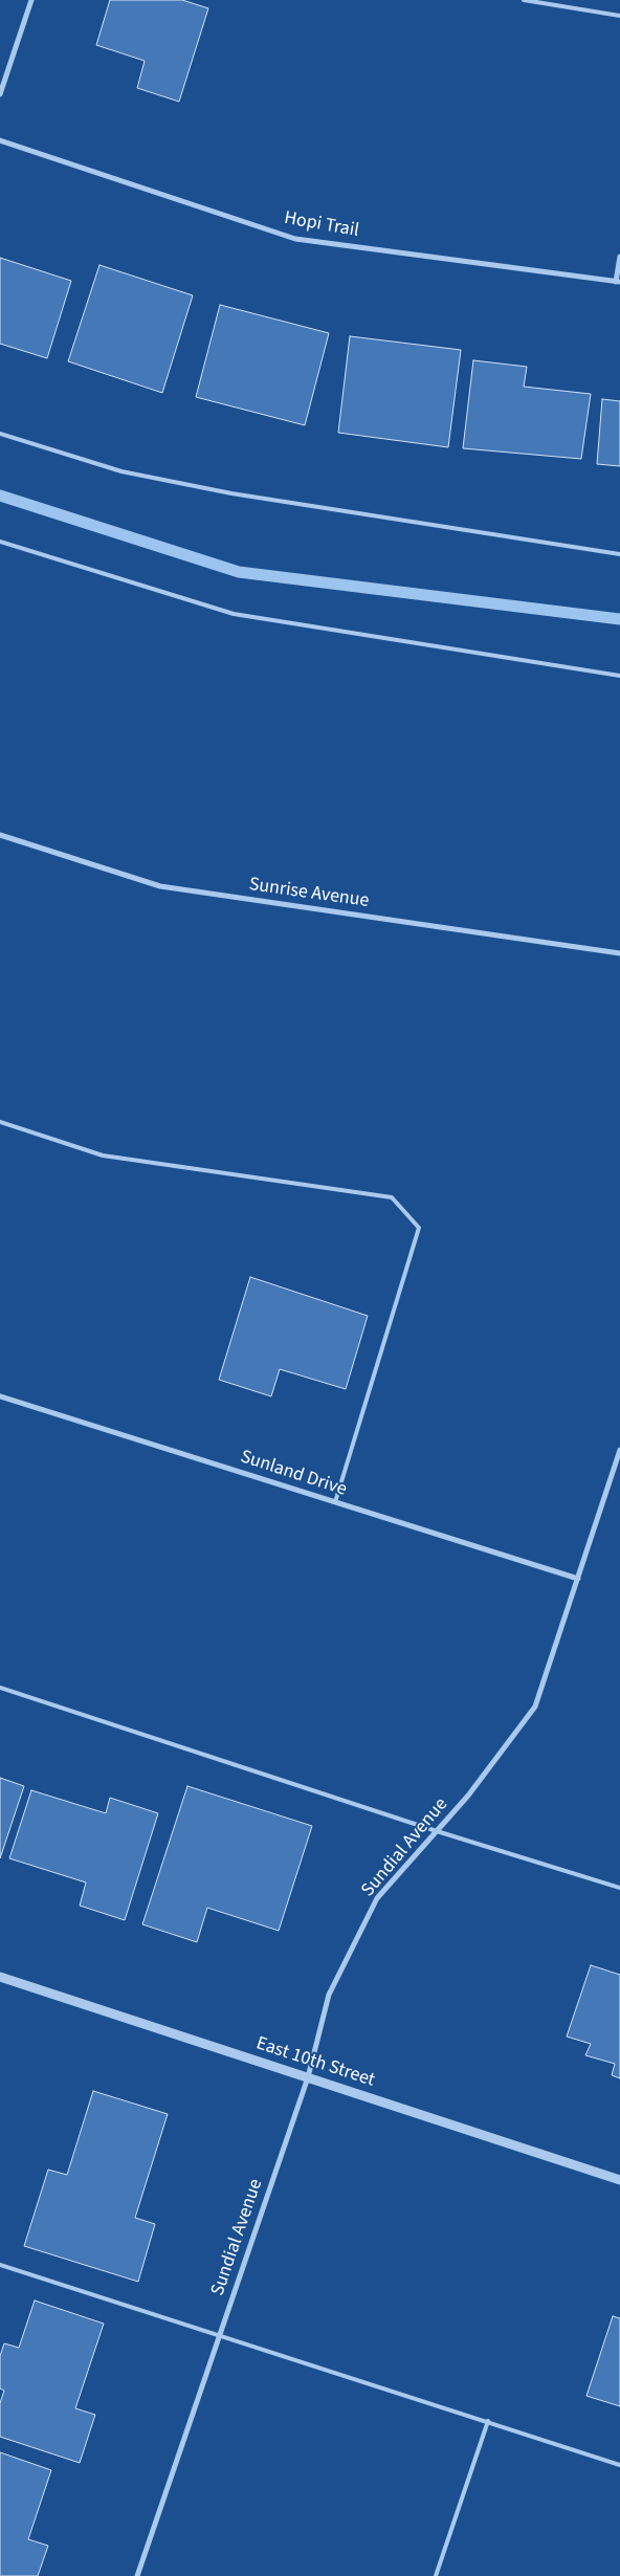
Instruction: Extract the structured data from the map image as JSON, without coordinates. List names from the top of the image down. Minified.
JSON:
{"streets":{"street":["Hopi Trail","Sunrise Avenue","Sunland Drive","Sundial Avenue","East 10th Street"]},"crossings":[["Sunland Drive","Sundial Avenue"],["Sundial Avenue","East 10th Street"]]}
